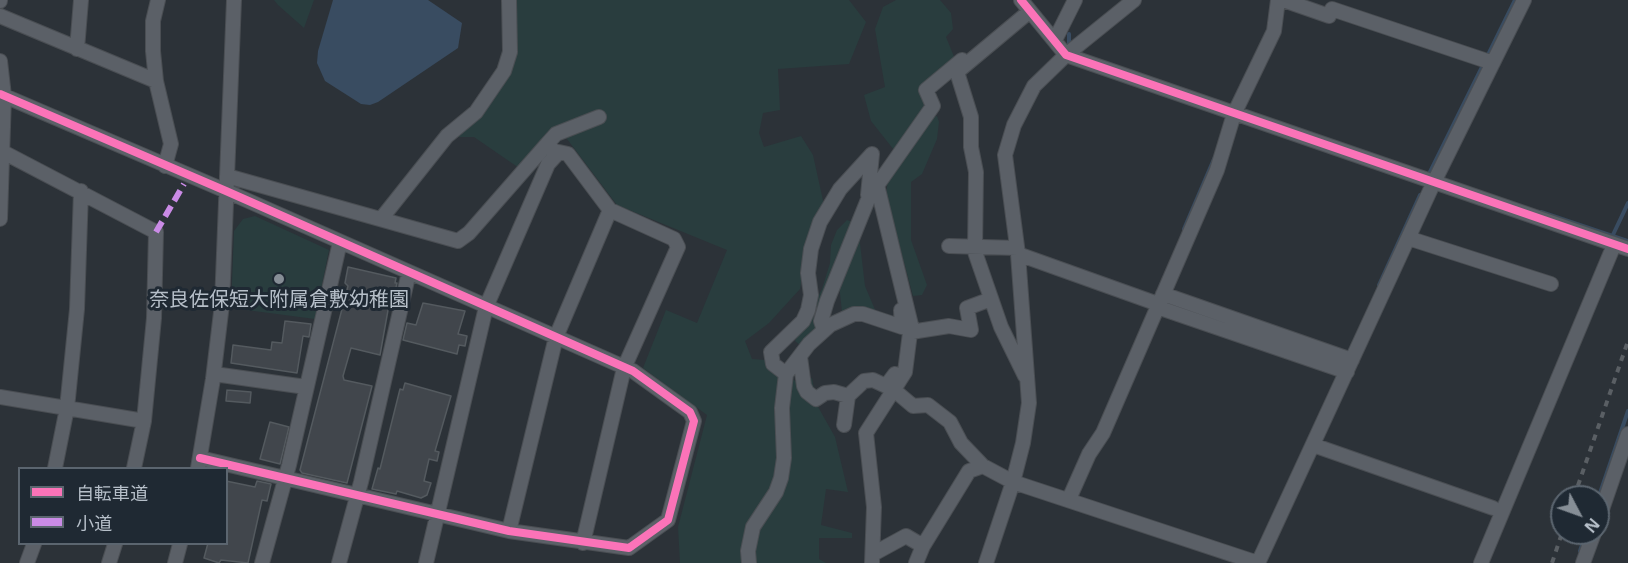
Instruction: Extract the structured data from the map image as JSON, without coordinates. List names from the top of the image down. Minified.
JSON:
{"places":["奈良佐保短大附属倉敷幼稚園"],"legend":["自転車道","小道"],"north":"bottom right"}
